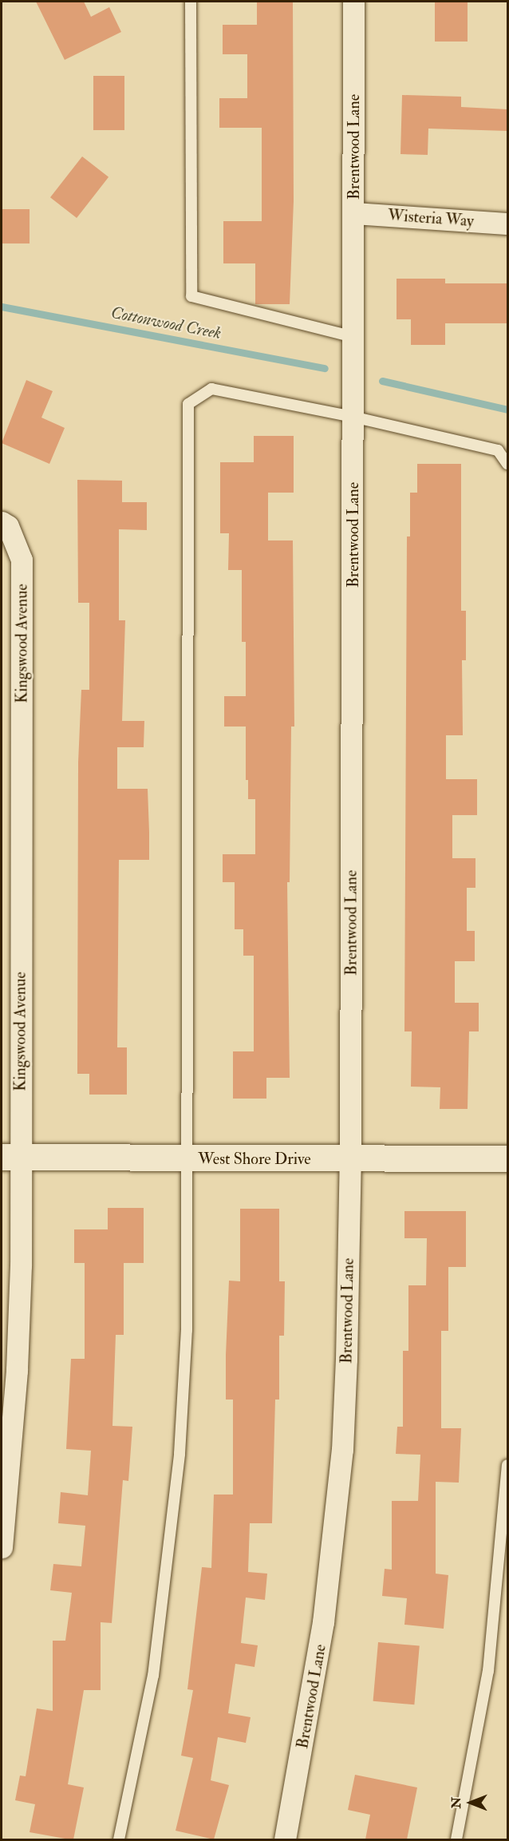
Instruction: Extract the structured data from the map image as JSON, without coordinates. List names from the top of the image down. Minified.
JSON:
{"streets":{"street":["Brentwood Lane","Wisteria Way","Kingswood Avenue","West Shore Drive"]},"crossings":[["Brentwood Lane","Wisteria Way"],["Brentwood Lane","West Shore Drive"],["Kingswood Avenue","West Shore Drive"]],"water":["Cottonwood Creek"],"north":"left"}
